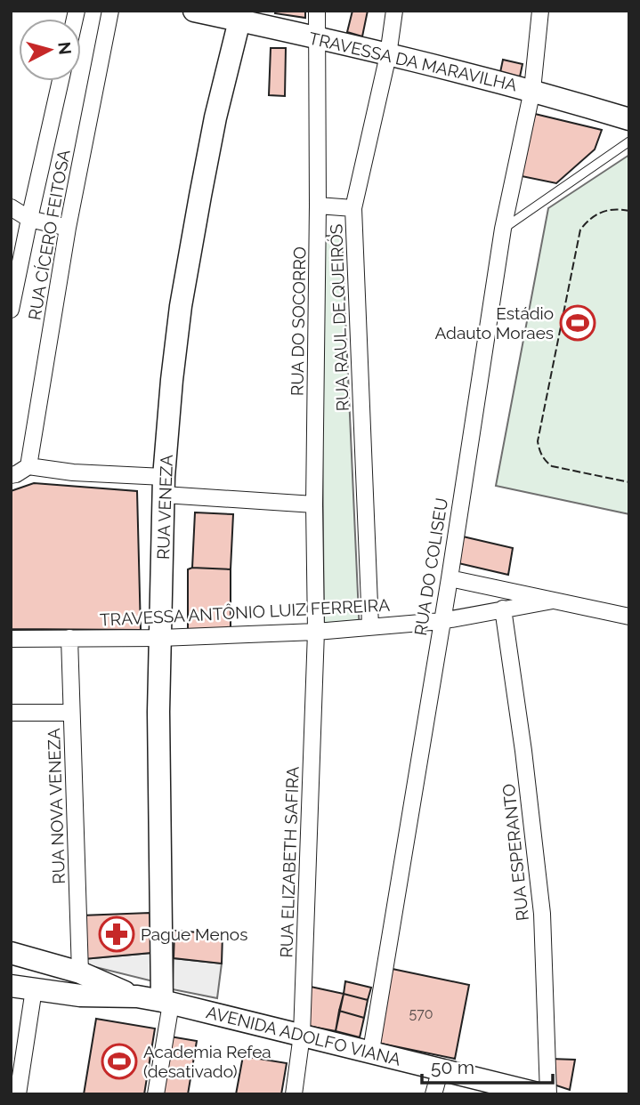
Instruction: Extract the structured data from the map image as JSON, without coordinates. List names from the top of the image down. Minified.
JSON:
{"streets":{"main road":["TRAVESSA DA MARAVILHA","RUA VENEZA","AVENIDA ADOLFO VIANA"],"street":["RUA CÍCERO FEITOSA","RUA RAUL DE QUEIRÓS","RUA DO SOCORRO","RUA DO COLISEU","TRAVESSA ANTÔNIO LUIZ FERREIRA","RUA NOVA VENEZA","RUA ESPERANTO","RUA ELIZABETH SAFIRA"]},"crossings":[["TRAVESSA DA MARAVILHA","RUA RAUL DE QUEIRÓS"],["TRAVESSA DA MARAVILHA","RUA DO SOCORRO"],["TRAVESSA DA MARAVILHA","RUA VENEZA"],["TRAVESSA DA MARAVILHA","RUA DO COLISEU"],["RUA RAUL DE QUEIRÓS","TRAVESSA ANTÔNIO LUIZ FERREIRA"],["RUA DO SOCORRO","TRAVESSA ANTÔNIO LUIZ FERREIRA"],["RUA DO SOCORRO","RUA ELIZABETH SAFIRA"],["RUA VENEZA","TRAVESSA ANTÔNIO LUIZ FERREIRA"],["RUA VENEZA","AVENIDA ADOLFO VIANA"],["RUA DO COLISEU","TRAVESSA ANTÔNIO LUIZ FERREIRA"],["RUA DO COLISEU","AVENIDA ADOLFO VIANA"],["TRAVESSA ANTÔNIO LUIZ FERREIRA","RUA NOVA VENEZA"],["TRAVESSA ANTÔNIO LUIZ FERREIRA","RUA ESPERANTO"],["TRAVESSA ANTÔNIO LUIZ FERREIRA","RUA ELIZABETH SAFIRA"],["RUA NOVA VENEZA","AVENIDA ADOLFO VIANA"],["RUA ELIZABETH SAFIRA","AVENIDA ADOLFO VIANA"]],"places":{"sports":["Estádio Adauto Moraes","Academia Refea (desativado)"],"pharmacy":["Pague Menos"]},"house_numbers":["570"],"scale_bar":"50 m","north":"right"}
